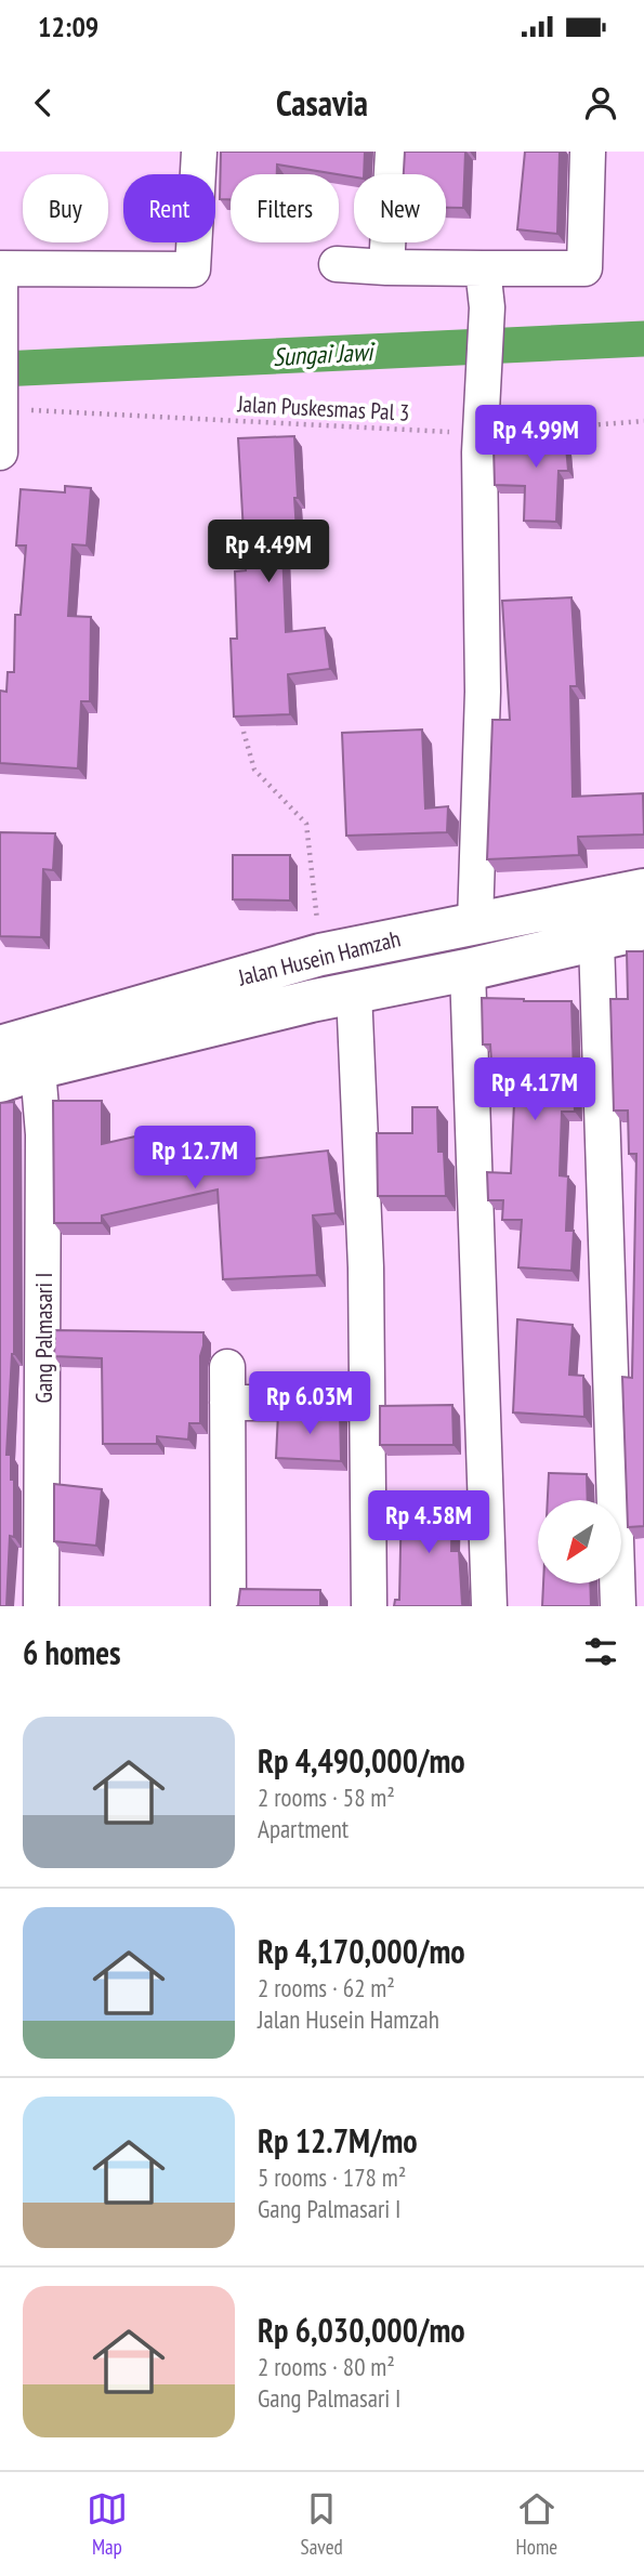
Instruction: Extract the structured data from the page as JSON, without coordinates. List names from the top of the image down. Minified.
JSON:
{"streets":{"street":["Jalan Husein Hamzah","Gang Palmasari I"],"path":["Jalan Puskesmas Pal 3"]},"crossings":[["Jalan Husein Hamzah","Gang Palmasari I"]],"water":["Sungai Jawi"],"north":"bottom left","page":{"status":"12:09","header":"Casavia","chip":["Buy","Rent","Filters","New"],"price":["Rp 4.99M","Rp 4.49M","Rp 4.17M","Rp 12.7M","Rp 6.03M","Rp 4.58M"],"heading":"6 homes","list":[{"name":"Rp 4,490,000/mo","note":"2 rooms · 58 m² · Apartment"},{"name":"Rp 4,170,000/mo","note":"2 rooms · 62 m² · Jalan Husein Hamzah"},{"name":"Rp 12.7M/mo","note":"5 rooms · 178 m² · Gang Palmasari I"},{"name":"Rp 6,030,000/mo","note":"2 rooms · 80 m² · Gang Palmasari I"}],"tabs":["Map","Saved","Home"]}}
